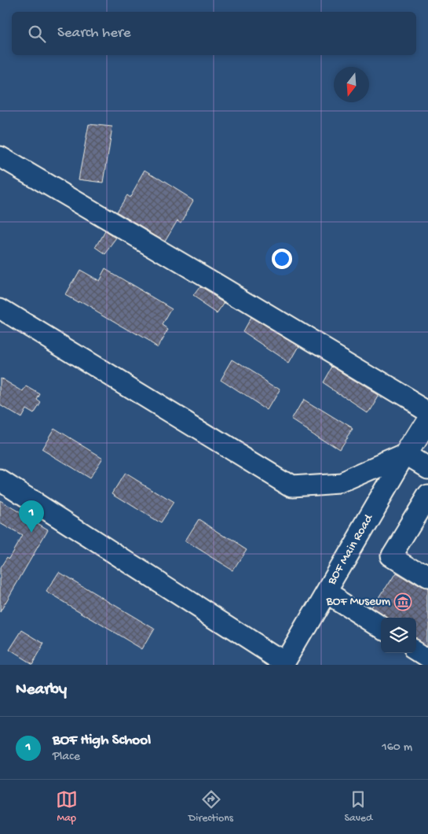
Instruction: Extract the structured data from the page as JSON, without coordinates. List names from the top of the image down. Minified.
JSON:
{"streets":{"street":["BOF Main Road"]},"places":{"museum":["BOF Museum"]},"north":"bottom","page":{"search":"Search here","pins":"1","heading":"Nearby","list":[{"mark":"1","name":"BOF High School","note":"Place","value":"160 m"}],"nav":["Map","Directions","Saved"]}}
